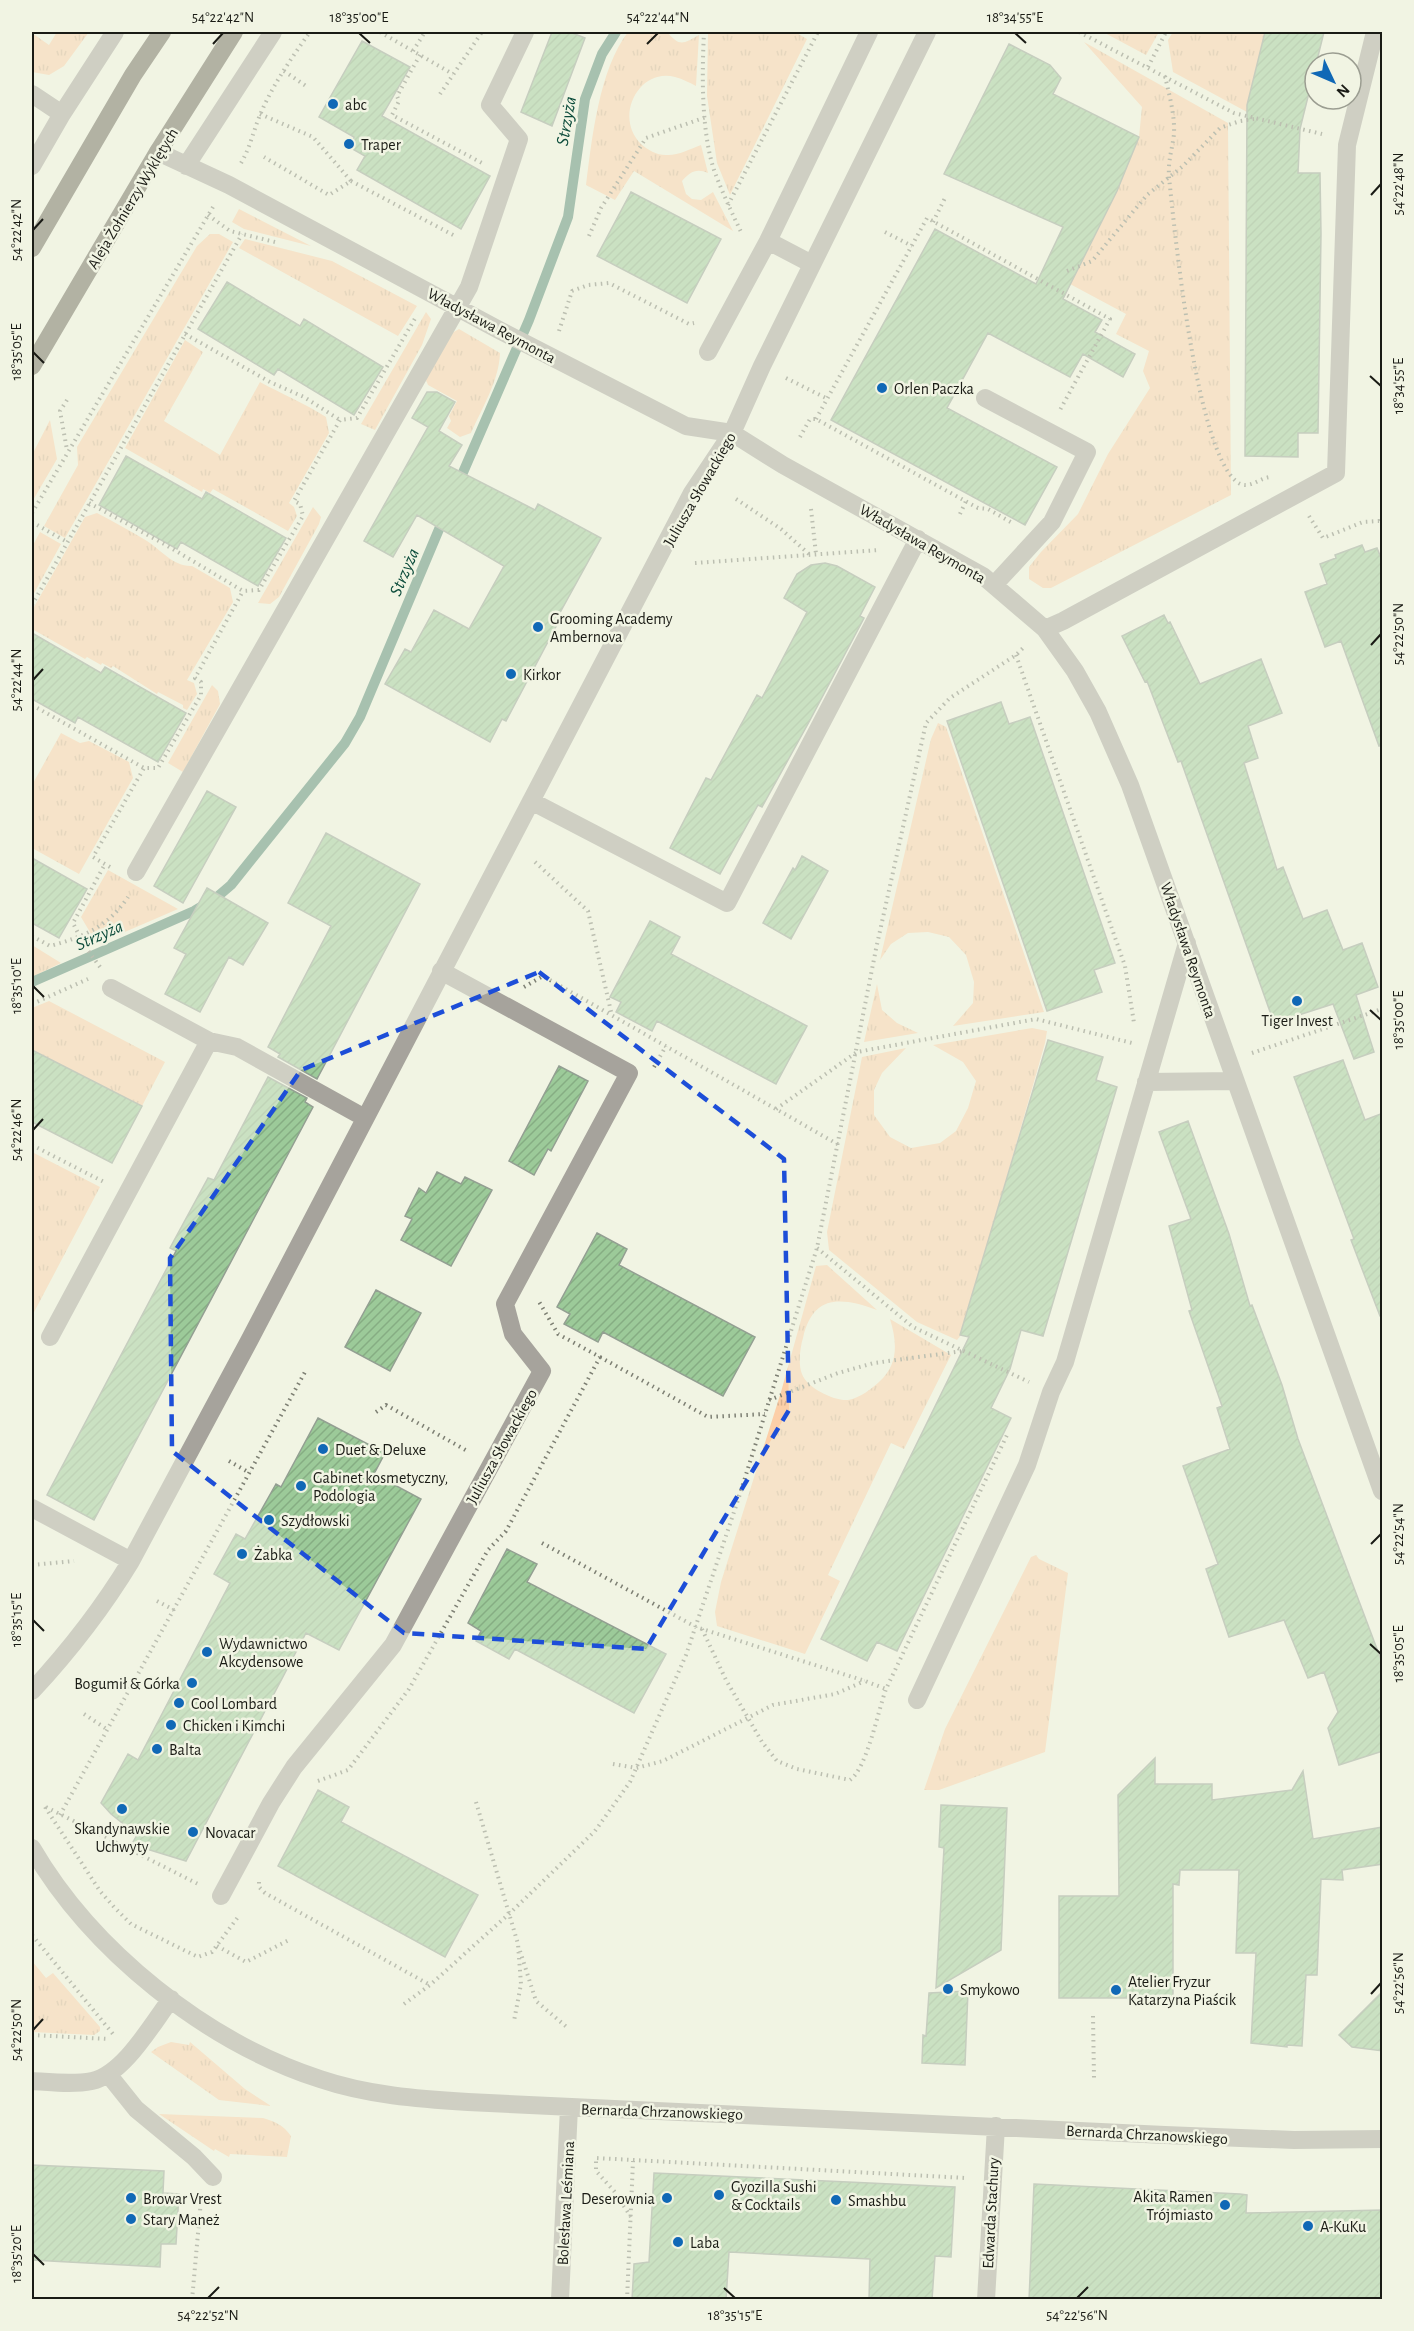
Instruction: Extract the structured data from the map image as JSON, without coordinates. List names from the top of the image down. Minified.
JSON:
{"streets":{"main road":["Aleja Żołnierzy Wyklętych"],"street":["Władysława Reymonta","Juliusza Słowackiego","Bernarda Chrzanowskiego","Bolesława Leśmiana","Edwarda Stachury"]},"crossings":[["Aleja Żołnierzy Wyklętych","Władysława Reymonta"],["Władysława Reymonta","Juliusza Słowackiego"],["Bernarda Chrzanowskiego","Bolesława Leśmiana"],["Bernarda Chrzanowskiego","Edwarda Stachury"]],"water":["Strzyża"],"places":["abc","Traper","Orlen Paczka","Grooming Academy Ambernova","Kirkor","Tiger Invest","Duet & Deluxe","Gabinet kosmetyczny, Podologia","Szydłowski","Żabka","Wydawnictwo Akcydensowe","Bogumił & Górka","Cool Lombard","Chicken i Kimchi","Balta","Skandynawskie Uchwyty","Novacar","Smykowo","Atelier Fryzur Katarzyna Piaścik","Gyozilla Sushi & Cocktails","Browar Vrest","Deserownia","Smashbu","Akita Ramen Trójmiasto","Stary Maneż","A-KuKu","Laba"],"north":"bottom right","coordinates":["54°22'42\"N","18°35'00\"E","54°22'44\"N","18°34'55\"E","54°22'48\"N","18°35'05\"E","54°22'50\"N","18°35'10\"E","54°22'46\"N","54°22'54\"N","18°35'15\"E","54°22'56\"N","18°35'20\"E","54°22'52\"N"]}
